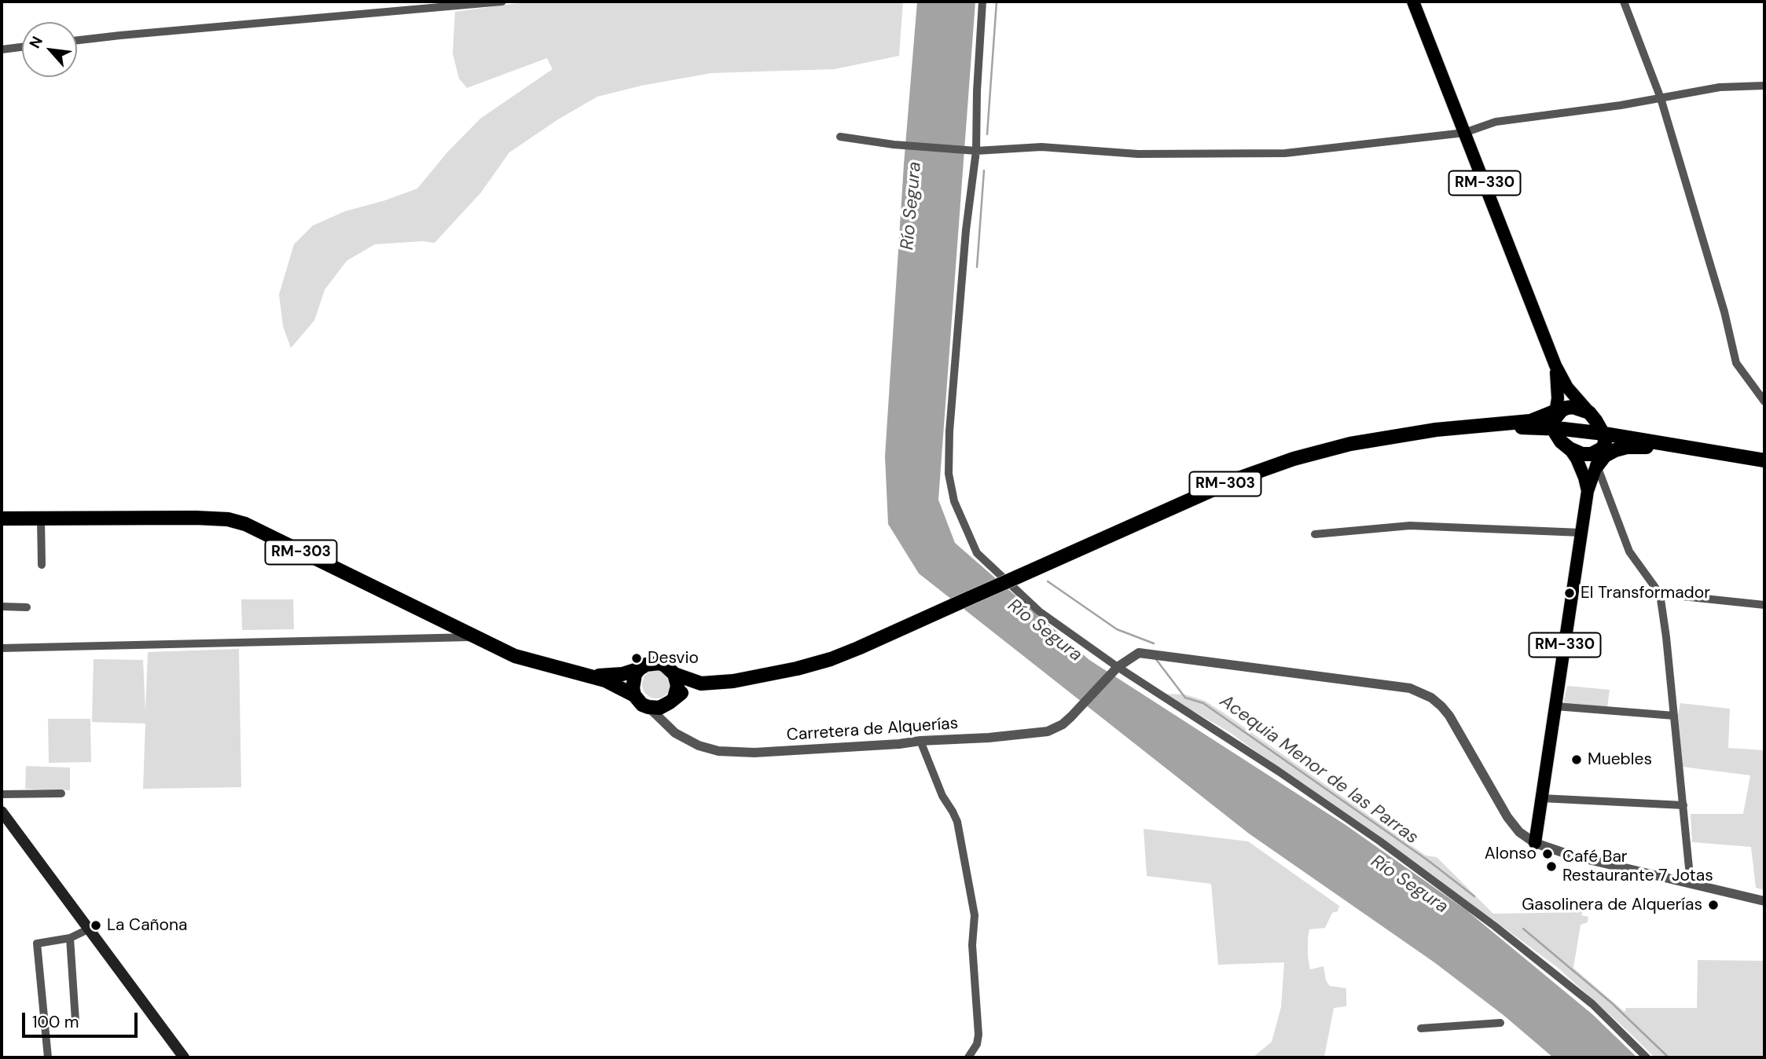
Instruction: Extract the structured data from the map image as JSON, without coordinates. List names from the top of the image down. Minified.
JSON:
{"streets":{"highway":["RM-303"],"main road":["RM-330"],"street":["Carretera de Alquerías"]},"crossings":[["RM-330","Carretera de Alquerías"],["RM-303","Carretera de Alquerías"]],"water":["Río Segura","Acequia Menor de las Parras"],"places":["El Transformador","Desvio","Muebles","Alonso","Café Bar Restaurante 7 Jotas","Gasolinera de Alquerías","La Cañona"],"scale_bar":"100 m","north":"top left"}
